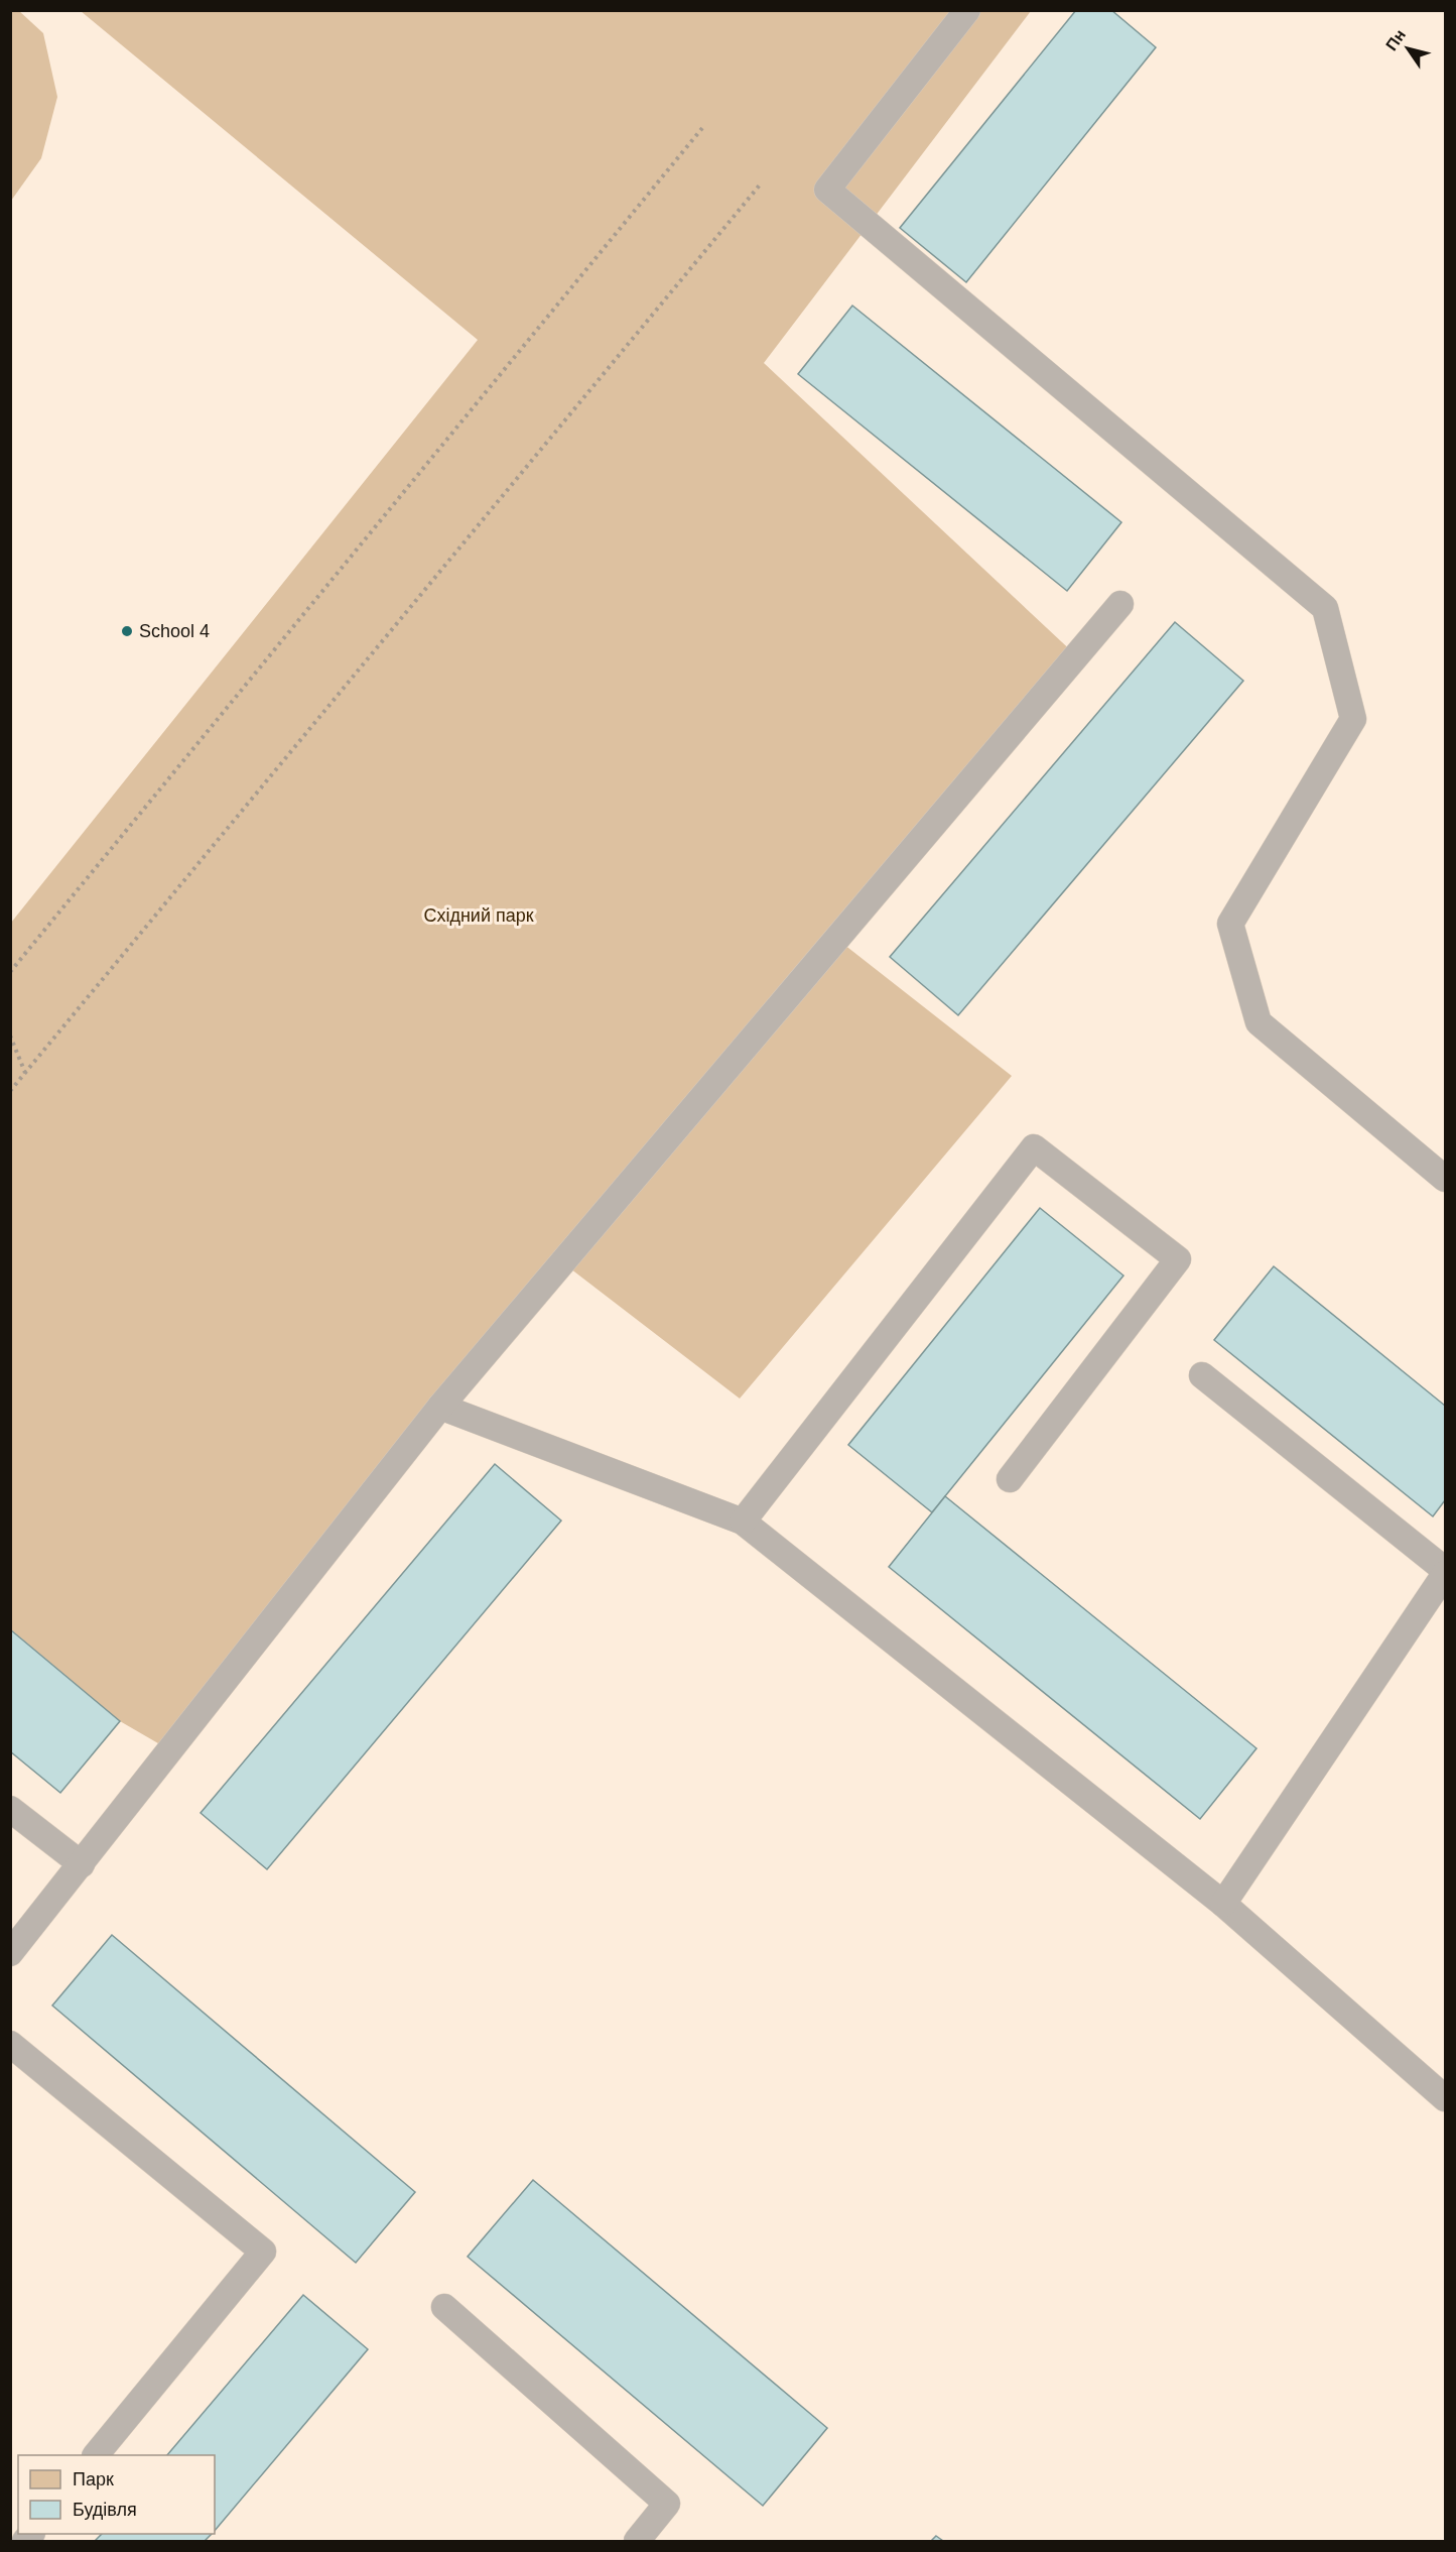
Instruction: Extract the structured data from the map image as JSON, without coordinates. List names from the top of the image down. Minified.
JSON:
{"parks":["Східний парк"],"places":["School 4"],"legend":["Парк","Будівля"],"north":"top left"}
